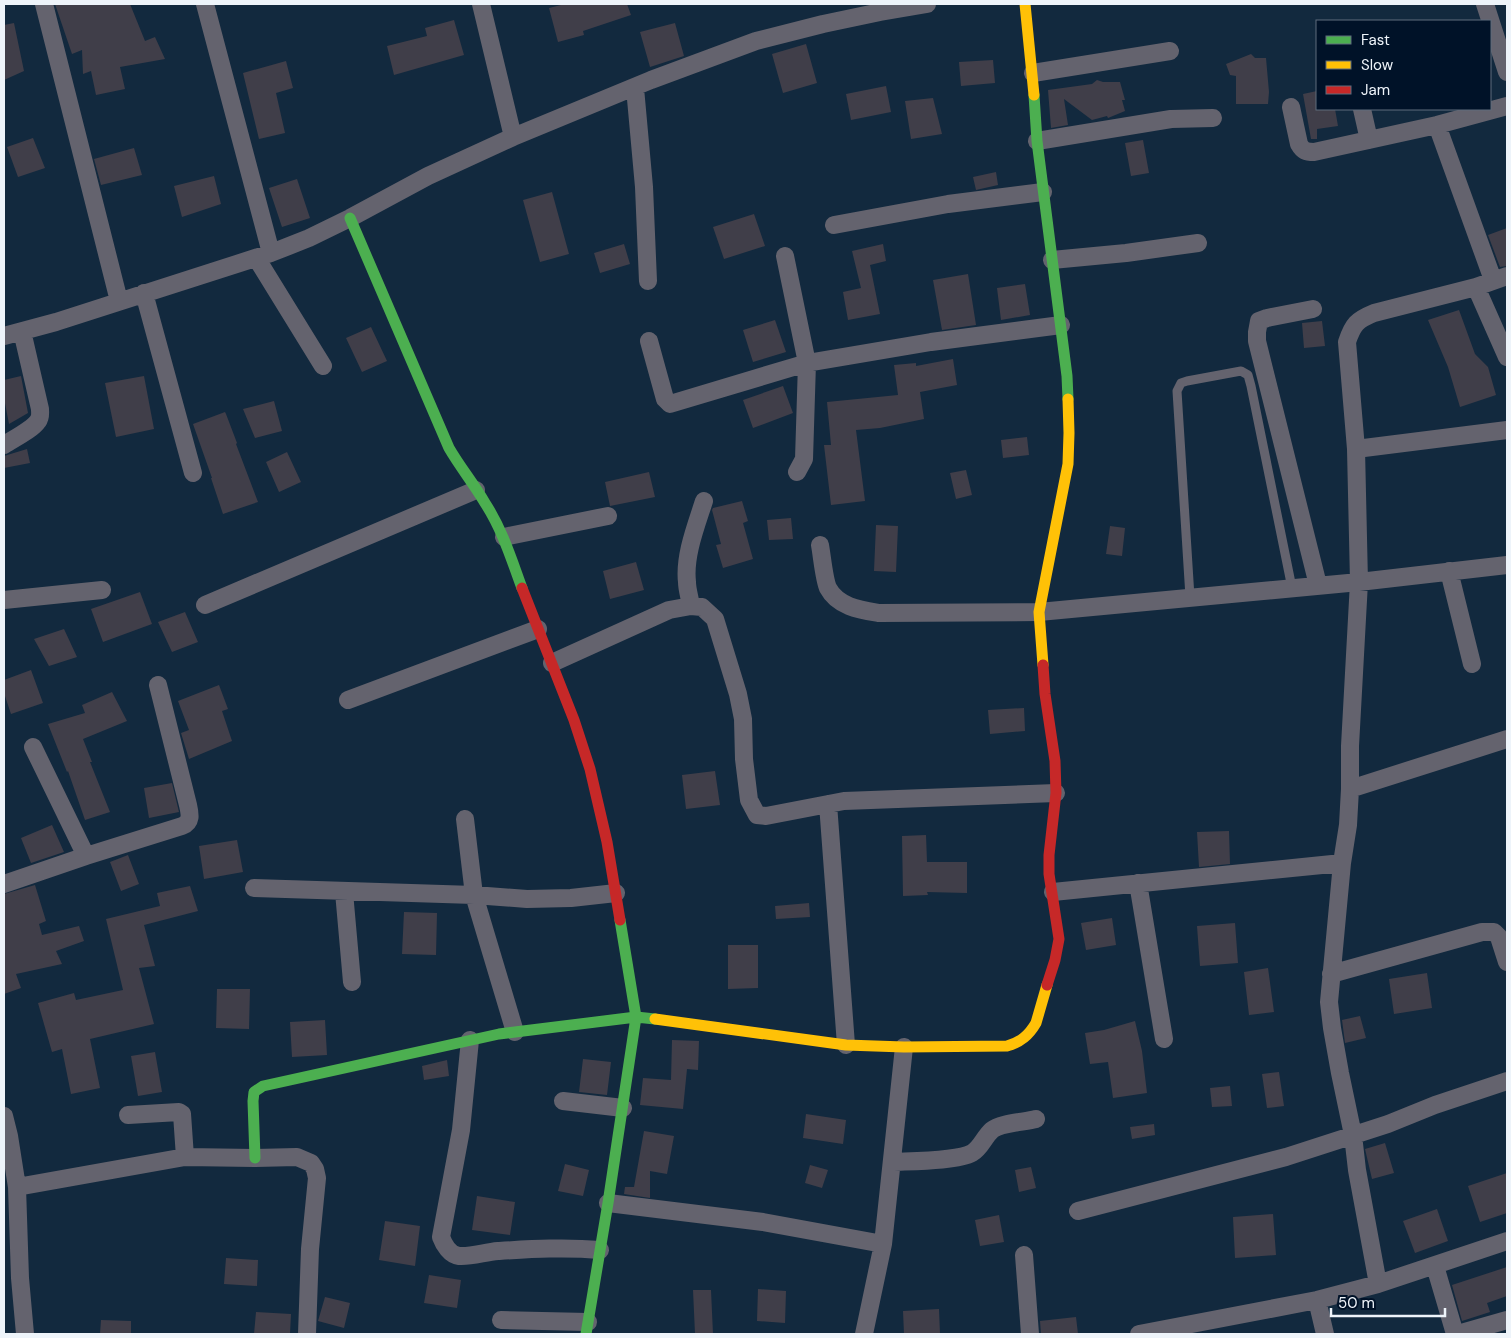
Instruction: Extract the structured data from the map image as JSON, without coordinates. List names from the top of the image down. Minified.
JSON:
{"legend":["Fast","Slow","Jam"],"scale_bar":"50 m"}
